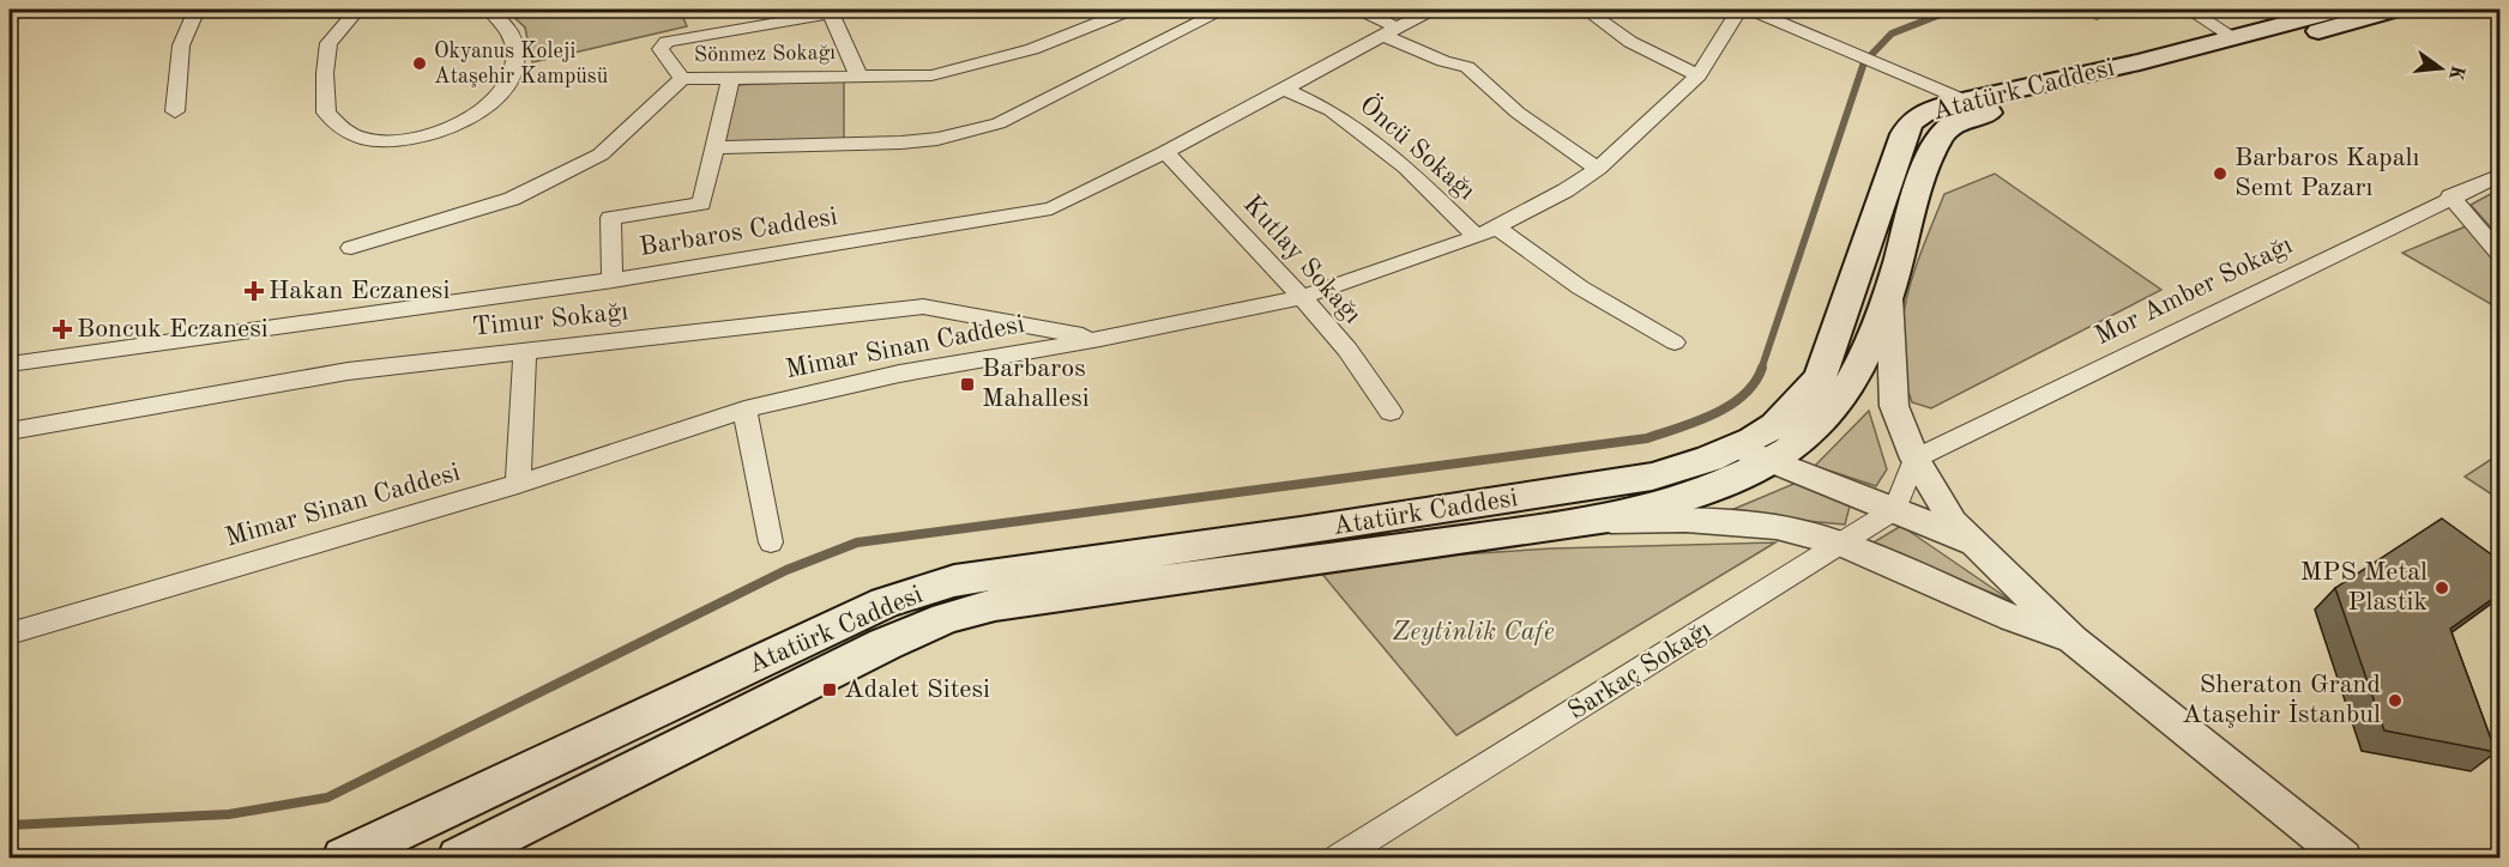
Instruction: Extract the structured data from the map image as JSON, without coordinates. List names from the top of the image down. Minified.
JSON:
{"streets":{"main road":["Atatürk Caddesi"],"street":["Sönmez Sokağı","Öncü Sokağı","Barbaros Caddesi","Kutlay Sokağı","Mor Amber Sokağı","Timur Sokağı","Mimar Sinan Caddesi","Sarkaç Sokağı"]},"crossings":[["Öncü Sokağı","Barbaros Caddesi"],["Öncü Sokağı","Mimar Sinan Caddesi"],["Barbaros Caddesi","Kutlay Sokağı"],["Kutlay Sokağı","Mimar Sinan Caddesi"],["Timur Sokağı","Mimar Sinan Caddesi"]],"parks":["Zeytinlik Cafe"],"places":{"other":["Okyanus Koleji Ataşehir Kampüsü","Barbaros Kapalı Semt Pazarı","MPS Metal Plastik","Sheraton Grand Ataşehir İstanbul"],"health":["Hakan Eczanesi","Boncuk Eczanesi"],"transit":["Barbaros Mahallesi","Adalet Sitesi"]},"north":"right"}
